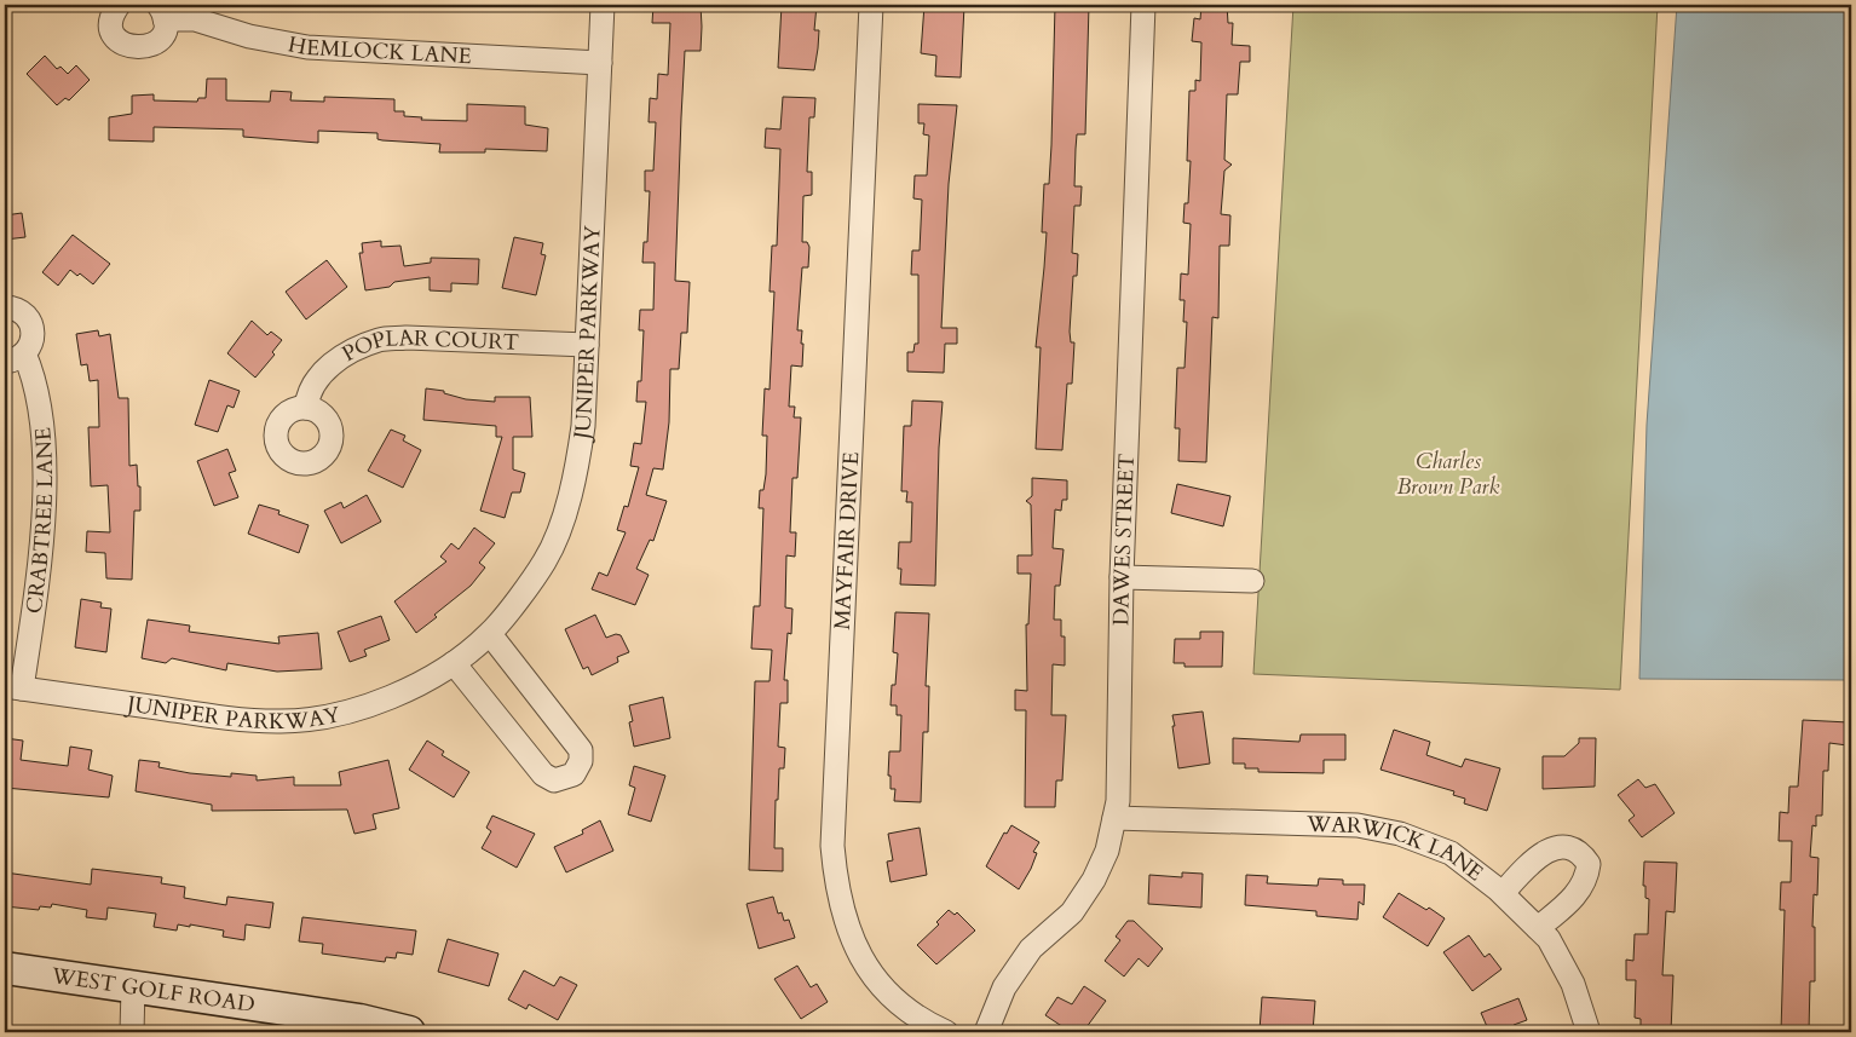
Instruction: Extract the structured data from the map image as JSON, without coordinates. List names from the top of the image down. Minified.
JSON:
{"streets":{"street":["HEMLOCK LANE","JUNIPER PARKWAY","POPLAR COURT","CRABTREE LANE","DAWES STREET","MAYFAIR DRIVE","WARWICK LANE","WEST GOLF ROAD"]},"crossings":[["HEMLOCK LANE","JUNIPER PARKWAY"],["JUNIPER PARKWAY","POPLAR COURT"],["JUNIPER PARKWAY","CRABTREE LANE"],["DAWES STREET","WARWICK LANE"]],"parks":["Charles Brown Park"]}
